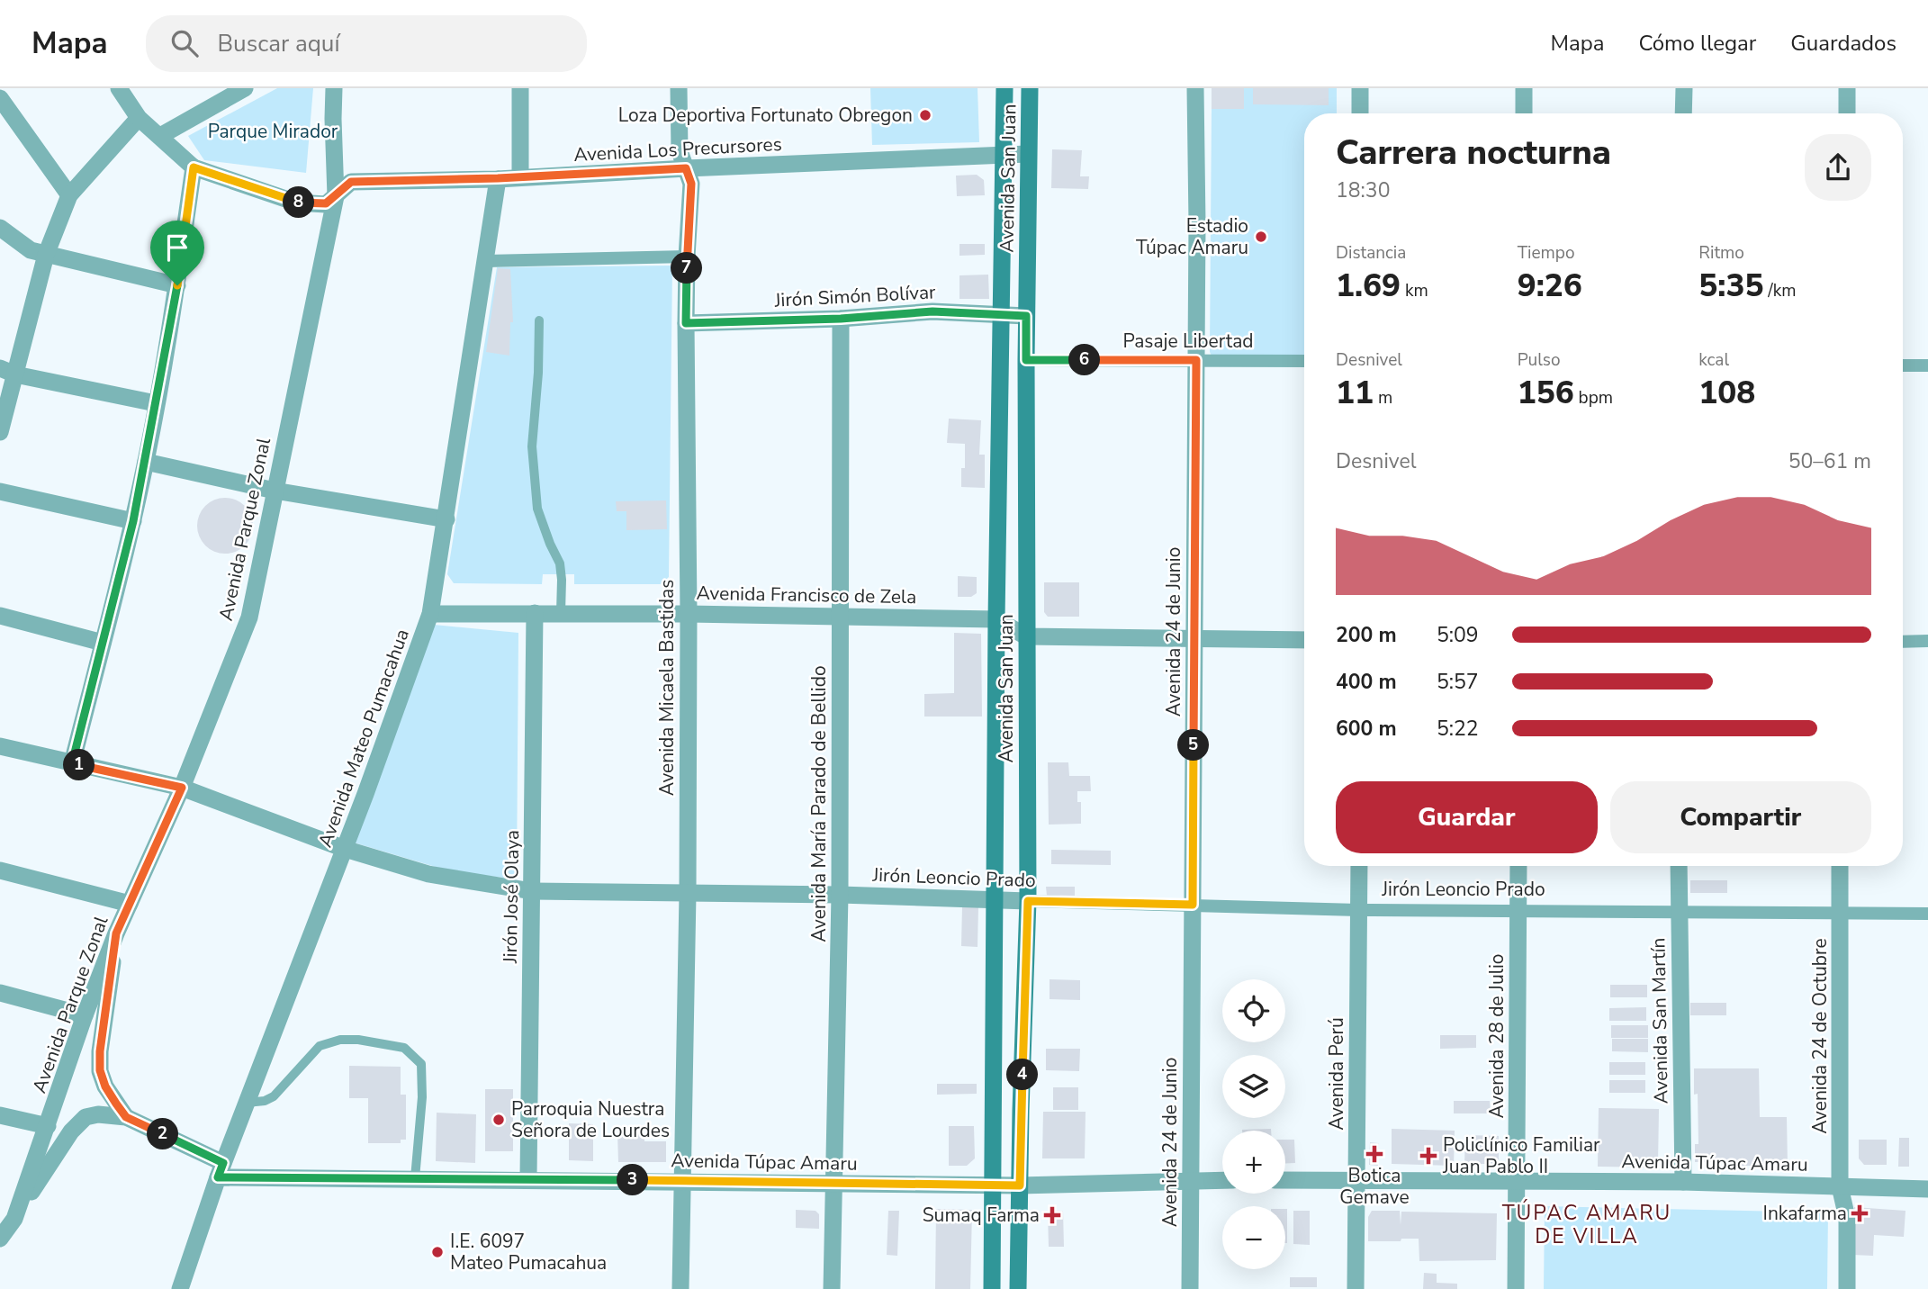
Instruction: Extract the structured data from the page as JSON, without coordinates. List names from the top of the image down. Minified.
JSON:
{"streets":{"main road":["Avenida San Juan"],"street":["Avenida Los Precursores","Jirón Simón Bolívar","Pasaje Libertad","Avenida Parque Zonal","Avenida Francisco de Zela","Avenida 24 de Junio","Avenida Micaela Bastidas","Avenida Mateo Pumacahua","Avenida María Parado de Bellido","Jirón Leoncio Prado","Jirón José Olaya","Avenida San Martín","Avenida 28 de Julio","Avenida 24 de Octubre","Avenida Perú","Avenida Túpac Amaru"]},"crossings":[["Avenida Los Precursores","Avenida San Juan"],["Avenida Los Precursores","Avenida Parque Zonal"],["Avenida Los Precursores","Avenida Micaela Bastidas"],["Avenida Los Precursores","Avenida Mateo Pumacahua"],["Avenida San Juan","Jirón Simón Bolívar"],["Avenida San Juan","Pasaje Libertad"],["Avenida San Juan","Avenida Francisco de Zela"],["Avenida San Juan","Jirón Leoncio Prado"],["Avenida San Juan","Avenida Túpac Amaru"],["Jirón Simón Bolívar","Avenida Micaela Bastidas"],["Jirón Simón Bolívar","Avenida María Parado de Bellido"],["Pasaje Libertad","Avenida 24 de Junio"],["Avenida Parque Zonal","Jirón Leoncio Prado"],["Avenida Francisco de Zela","Avenida Micaela Bastidas"],["Avenida Francisco de Zela","Avenida Mateo Pumacahua"],["Avenida Francisco de Zela","Avenida María Parado de Bellido"],["Avenida Francisco de Zela","Jirón José Olaya"],["Avenida 24 de Junio","Jirón Leoncio Prado"],["Avenida 24 de Junio","Avenida Túpac Amaru"],["Avenida Micaela Bastidas","Jirón Leoncio Prado"],["Avenida Micaela Bastidas","Avenida Túpac Amaru"],["Avenida Mateo Pumacahua","Jirón Leoncio Prado"],["Avenida Mateo Pumacahua","Avenida Túpac Amaru"],["Avenida María Parado de Bellido","Jirón Leoncio Prado"],["Avenida María Parado de Bellido","Avenida Túpac Amaru"],["Jirón Leoncio Prado","Jirón José Olaya"],["Jirón Leoncio Prado","Avenida San Martín"],["Jirón Leoncio Prado","Avenida 28 de Julio"],["Jirón Leoncio Prado","Avenida 24 de Octubre"],["Jirón Leoncio Prado","Avenida Perú"],["Jirón José Olaya","Avenida Túpac Amaru"],["Avenida San Martín","Avenida Túpac Amaru"],["Avenida 28 de Julio","Avenida Túpac Amaru"],["Avenida 24 de Octubre","Avenida Túpac Amaru"],["Avenida Perú","Avenida Túpac Amaru"]],"districts":["TÚPAC AMARU DE VILLA"],"parks":["Parque Mirador"],"places":{"other":["Loza Deportiva Fortunato Obregon","Estadio Túpac Amaru","Parroquia Nuestra Señora de Lourdes","I.E. 6097 Mateo Pumacahua"],"health":["Botica Gemave","Policlínico Familiar Juan Pablo II","Inkafarma","Sumaq Farma"]},"page":{"header":"Mapa","search":"Buscar aquí","nav":["Mapa","Cómo llegar","Guardados"],"heading":["Carrera nocturna","18:30"],"pins":["8","7","6","5","1","4","2","3"],"stats":[["Distancia","1.69 km"],["Tiempo","9:26"],["Ritmo","5:35 /km"],["Desnivel","11 m"],["Pulso","156 bpm"],["kcal","108"]],"chart":["Desnivel","50–61 m"],"list":[{"name":"200 m","note":"5:09"},{"name":"400 m","note":"5:57"},{"name":"600 m","note":"5:22"}],"buttons":["Guardar","Compartir"],"map_buttons":["+","−"]}}
